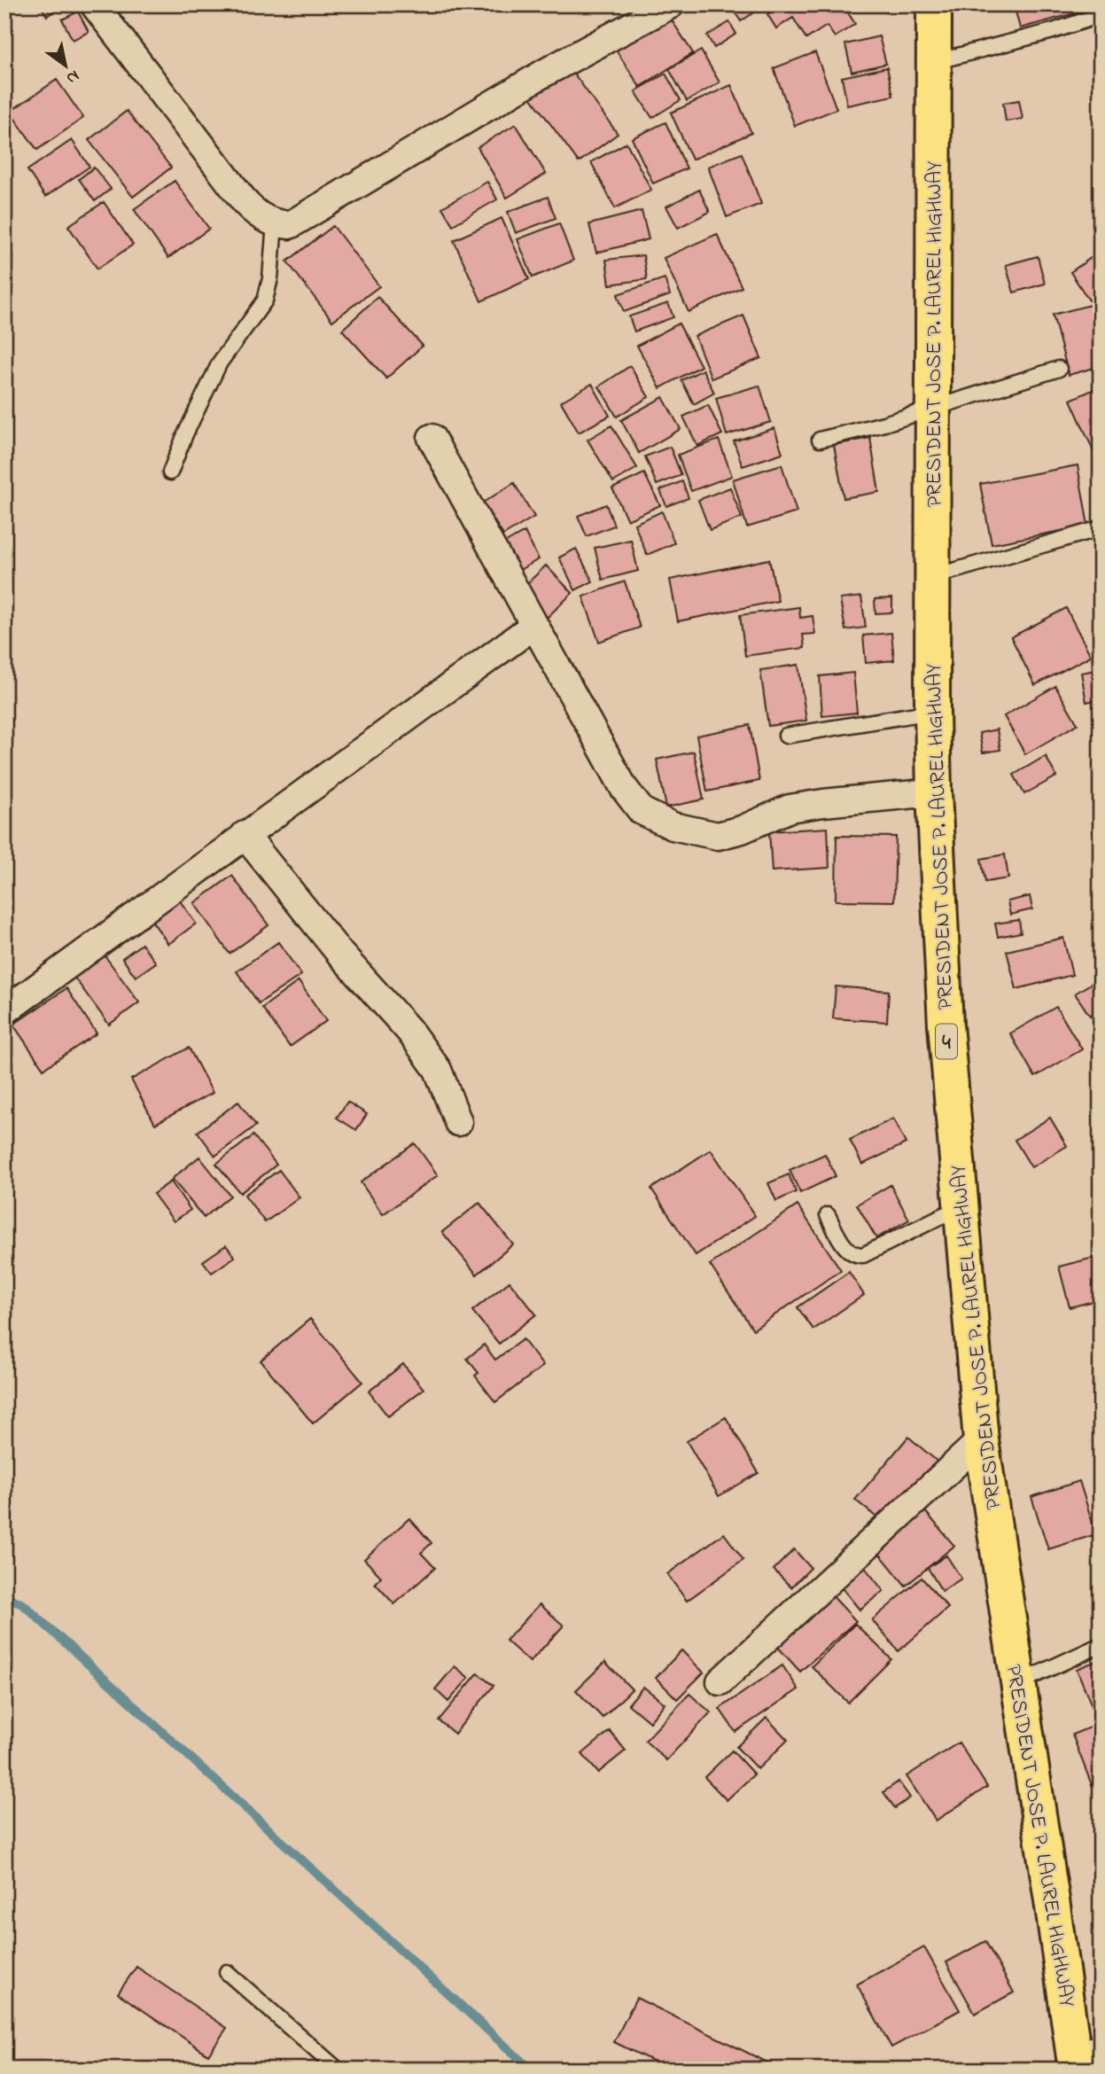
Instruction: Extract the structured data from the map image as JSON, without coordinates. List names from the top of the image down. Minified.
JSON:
{"streets":{"highway":["PRESIDENT JOSE P. LAUREL HIGHWAY","4"]},"north":"bottom right"}
